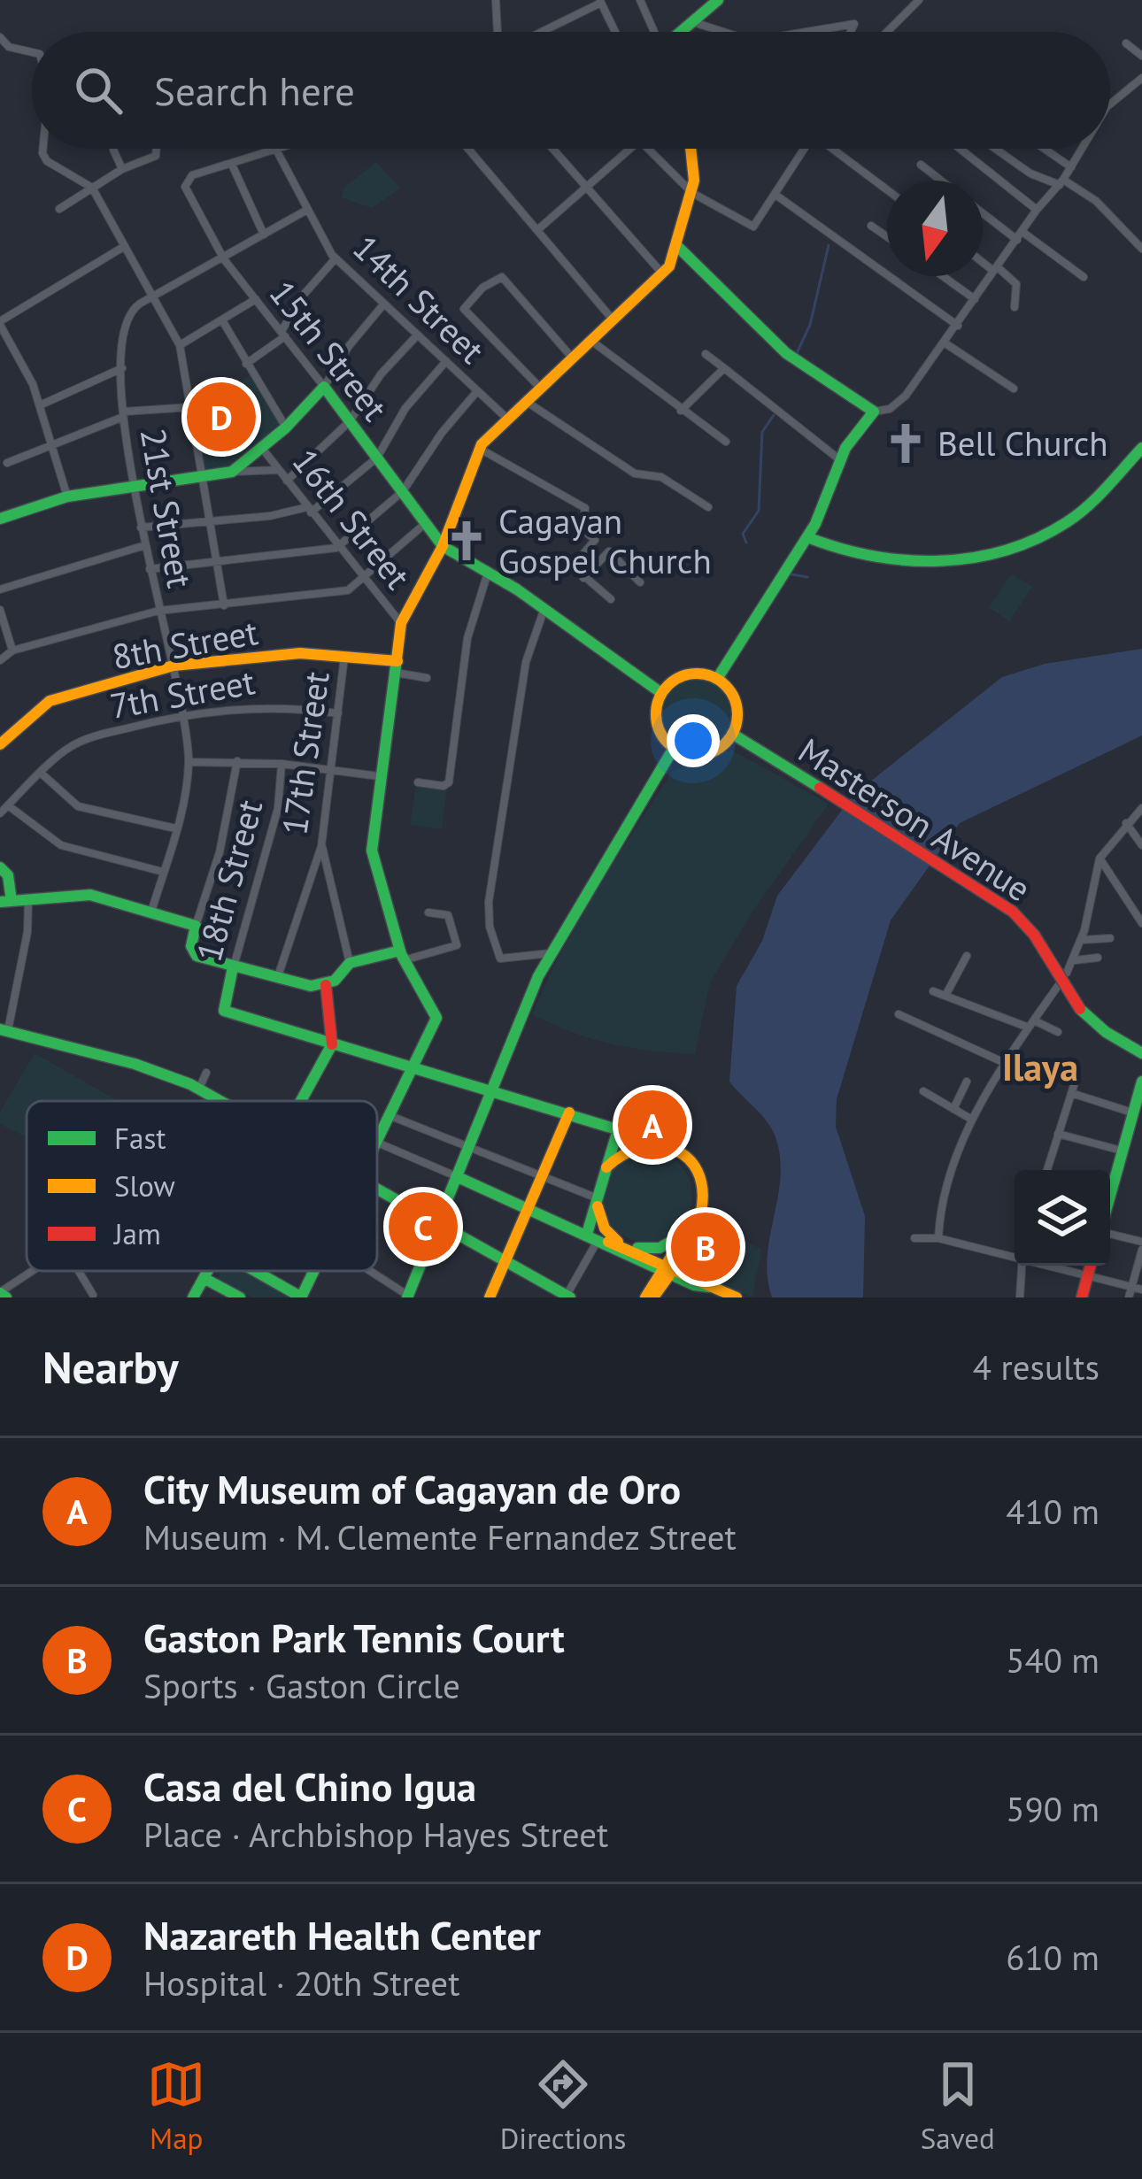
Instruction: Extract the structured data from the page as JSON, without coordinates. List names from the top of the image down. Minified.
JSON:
{"streets":{"street":["14th Street","15th Street","21st Street","16th Street","8th Street","7th Street","17th Street","Masterson Avenue","18th Street"]},"crossings":[["14th Street","21st Street"],["15th Street","21st Street"],["21st Street","8th Street"],["21st Street","7th Street"],["8th Street","17th Street"],["7th Street","17th Street"]],"districts":["Ilaya"],"places":{"church":["Bell Church","Cagayan Gospel Church"]},"legend":["Fast","Slow","Jam"],"north":"bottom","page":{"search":"Search here","pins":["D","A","C","B"],"heading":["Nearby","4 results"],"list":[{"mark":"A","name":"City Museum of Cagayan de Oro","note":"Museum · M. Clemente Fernandez Street","value":"410 m"},{"mark":"B","name":"Gaston Park Tennis Court","note":"Sports · Gaston Circle","value":"540 m"},{"mark":"C","name":"Casa del Chino Igua","note":"Place · Archbishop Hayes Street","value":"590 m"},{"mark":"D","name":"Nazareth Health Center","note":"Hospital · 20th Street","value":"610 m"}],"nav":["Map","Directions","Saved"]}}
